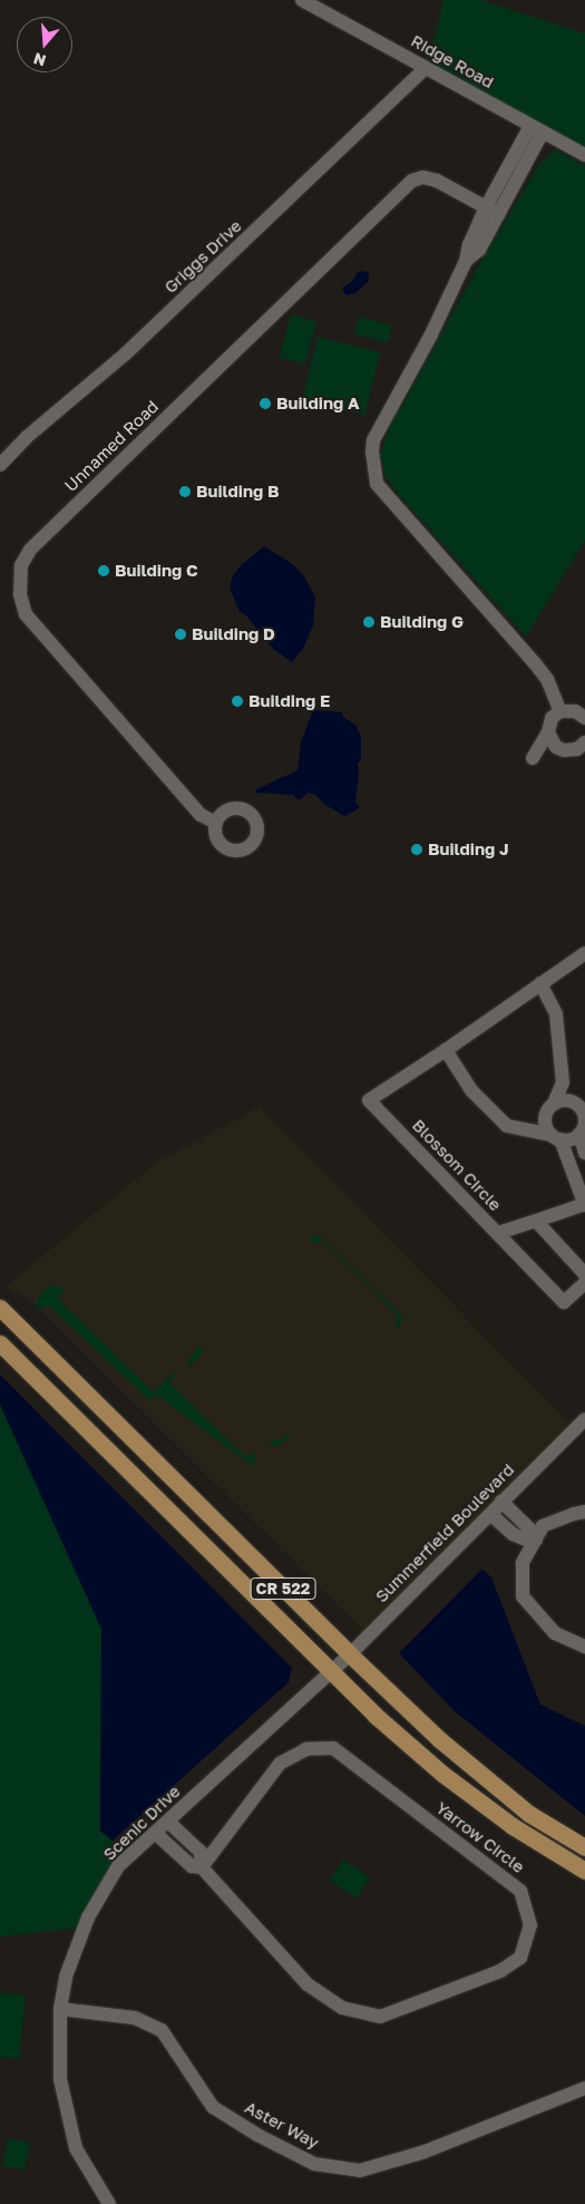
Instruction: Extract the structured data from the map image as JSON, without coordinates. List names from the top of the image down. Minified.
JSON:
{"streets":{"main road":["CR 522"],"street":["Ridge Road","Griggs Drive","Unnamed Road","Blossom Circle","Summerfield Boulevard","Scenic Drive","Yarrow Circle","Aster Way"]},"crossings":[["Ridge Road","Griggs Drive"],["Summerfield Boulevard","CR 522"],["Summerfield Boulevard","Scenic Drive"],["CR 522","Scenic Drive"],["Scenic Drive","Yarrow Circle"],["Scenic Drive","Aster Way"]],"places":["Building A","Building B","Building C","Building G","Building D","Building E","Building J"],"north":"bottom"}
